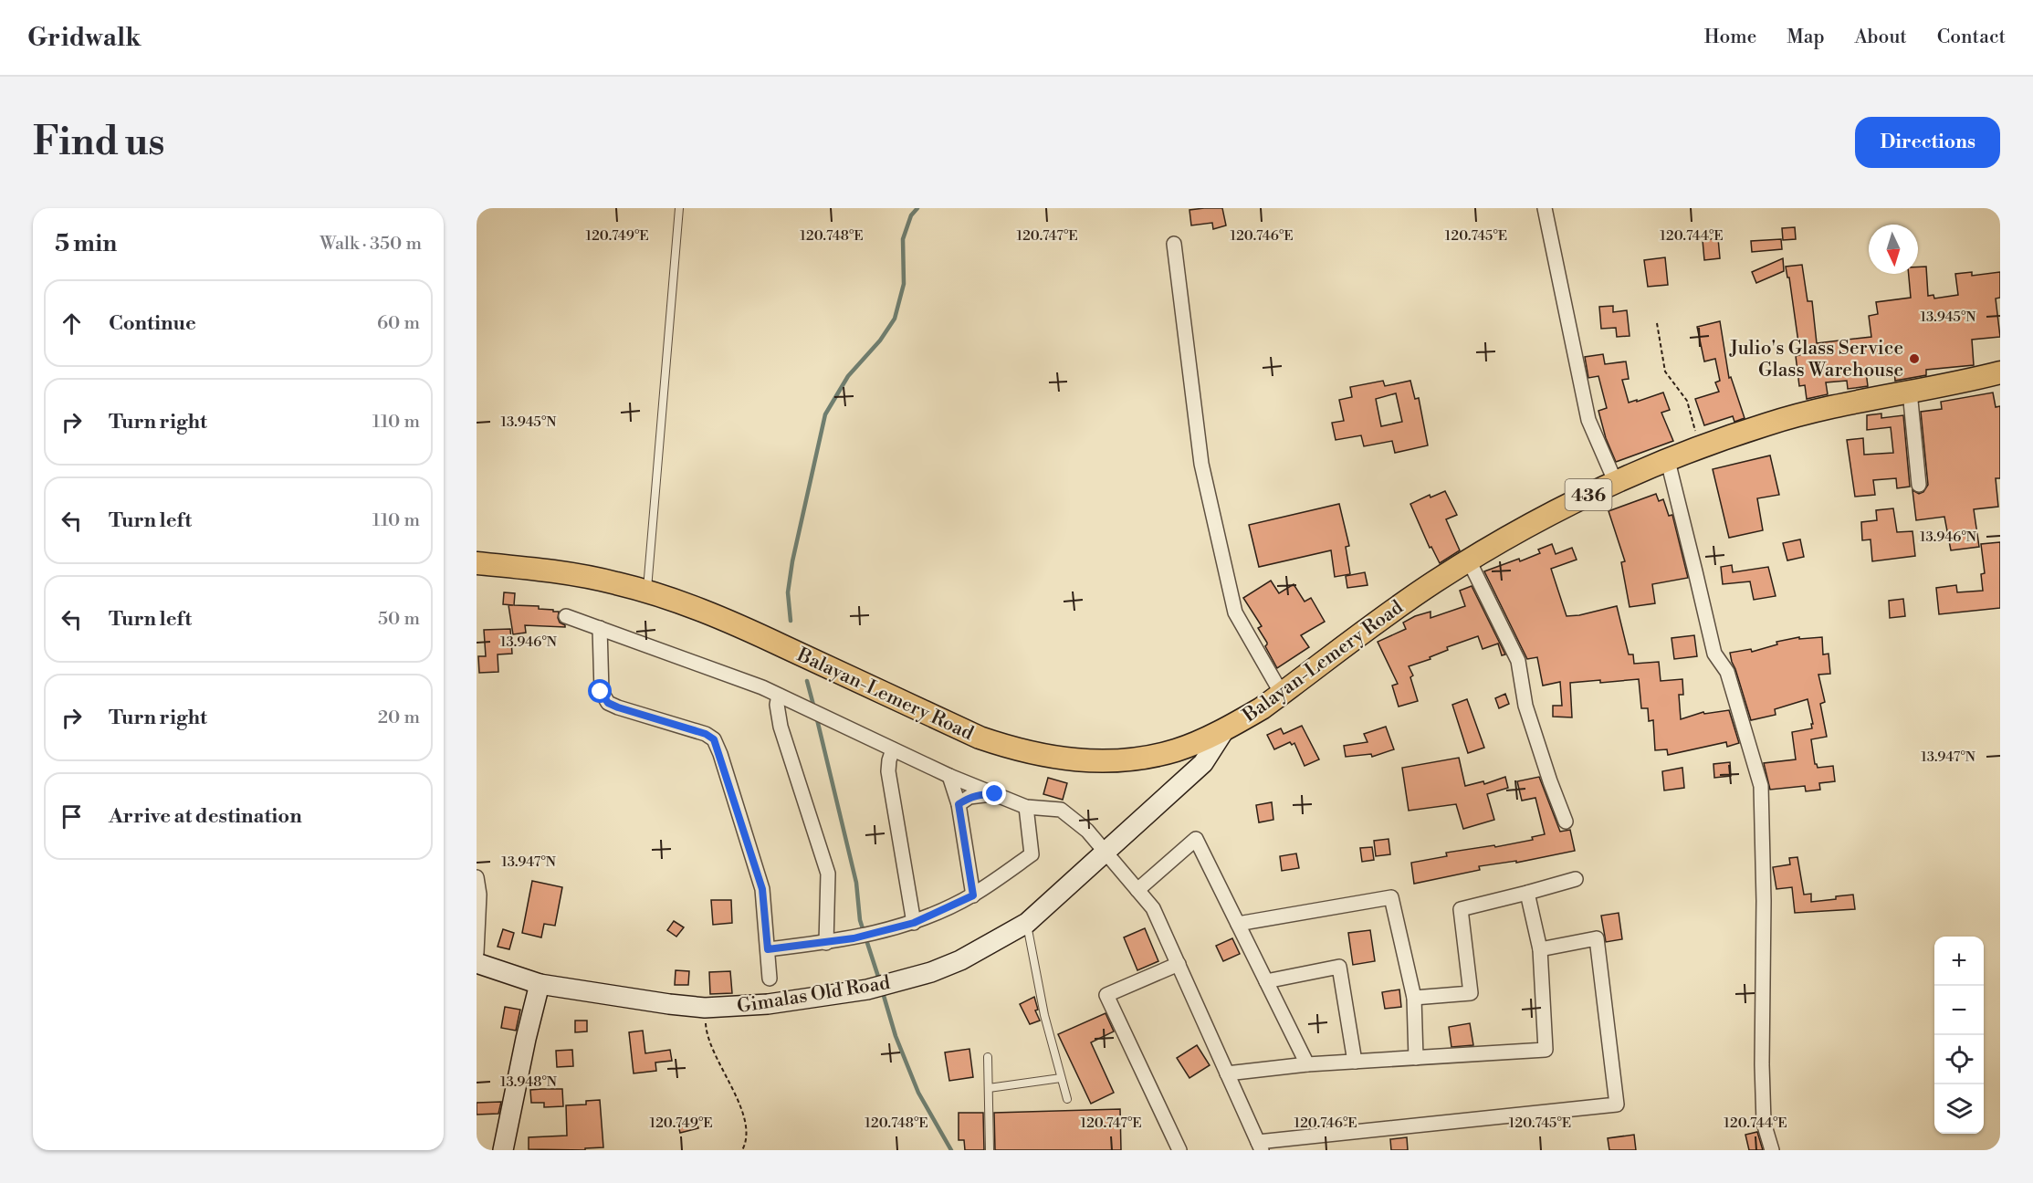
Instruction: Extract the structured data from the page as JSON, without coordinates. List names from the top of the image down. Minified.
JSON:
{"streets":{"main road":["436","Balayan-Lemery Road"],"street":["Gimalas Old Road"]},"crossings":[["Balayan-Lemery Road","Gimalas Old Road"]],"places":["Julio's Glass Service Glass Warehouse"],"north":"bottom","page":{"header":"Gridwalk","nav":["Home","Map","About","Contact"],"buttons":"Directions","title":"Find us","heading":["5 min","Walk · 350 m"],"list":[["Continue","60 m"],["Turn right","110 m"],["Turn left","110 m"],["Turn left","50 m"],["Turn right","20 m"],"Arrive at destination"],"map_buttons":["+","−"]},"coordinates":["120.749°E","120.748°E","120.747°E","120.746°E","120.745°E","120.744°E","13.945°N","13.946°N","13.947°N","13.948°N"]}
